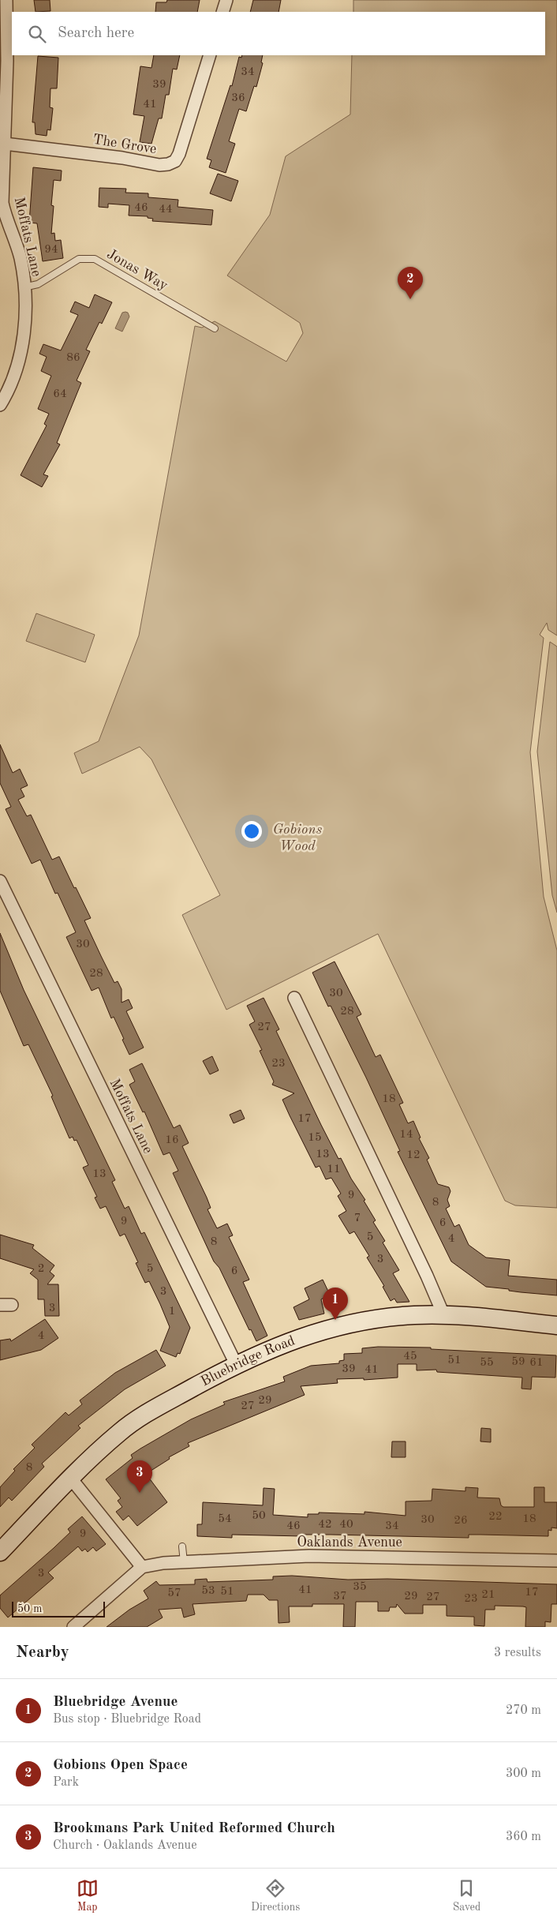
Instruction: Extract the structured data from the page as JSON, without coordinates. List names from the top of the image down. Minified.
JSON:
{"streets":{"street":["The Grove","Moffats Lane","Bluebridge Road","Oaklands Avenue"],"lane":["Jonas Way"]},"crossings":[["The Grove","Moffats Lane"],["Moffats Lane","Jonas Way"],["Moffats Lane","Bluebridge Road"]],"parks":["Gobions Wood"],"house_numbers":["34","39","36","41","46","44","94","86","64","30","28","30","28","27","23","18","17","14","15","16","13","12","11","13","9","8","7","9","6","5","4","8","3","2","5","6","3","3","1","4","45","51","59","55","61","39","41","29","27","8","50","22","54","18","30","26","42","40","46","34","9","3","35","41","53","51","17","57","21","37","29","27","23"],"scale_bar":"50 m","page":{"search":"Search here","pins":["2","1","3"],"scale":"50 m","heading":["Nearby","3 results"],"list":[{"mark":"1","name":"Bluebridge Avenue","note":"Bus stop · Bluebridge Road","value":"270 m"},{"mark":"2","name":"Gobions Open Space","note":"Park","value":"300 m"},{"mark":"3","name":"Brookmans Park United Reformed Church","note":"Church · Oaklands Avenue","value":"360 m"}],"nav":["Map","Directions","Saved"]}}
